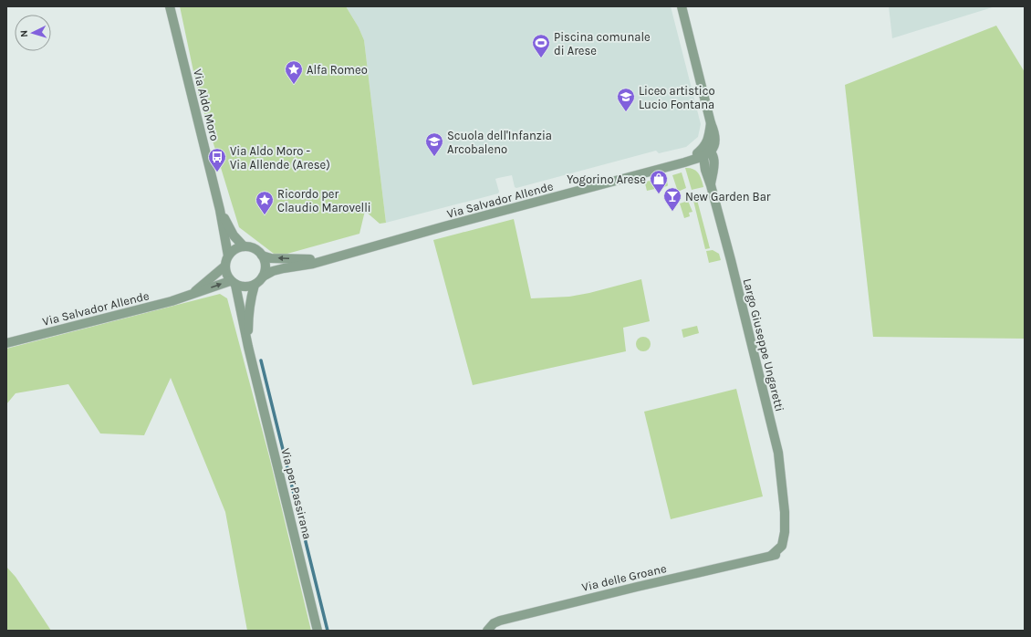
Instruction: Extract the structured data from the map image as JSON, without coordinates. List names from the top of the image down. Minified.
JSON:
{"streets":{"street":["Via Aldo Moro","Via Salvador Allende","Largo Giuseppe Ungaretti","Via per Passirana","Via delle Groane"]},"crossings":[["Via Aldo Moro","Via Salvador Allende"],["Via Aldo Moro","Via per Passirana"],["Via Salvador Allende","Largo Giuseppe Ungaretti"],["Via Salvador Allende","Via per Passirana"],["Largo Giuseppe Ungaretti","Via delle Groane"]],"places":{"sports":["Piscina comunale di Arese"],"place":["Alfa Romeo","Ricordo per Claudio Marovelli"],"school or university":["Liceo artistico Lucio Fontana","Scuola dell'Infanzia Arcobaleno"],"bus stop":["Via Aldo Moro - Via Allende (Arese)"],"shop":["Yogorino Arese"],"bar":["New Garden Bar"]},"north":"left"}
